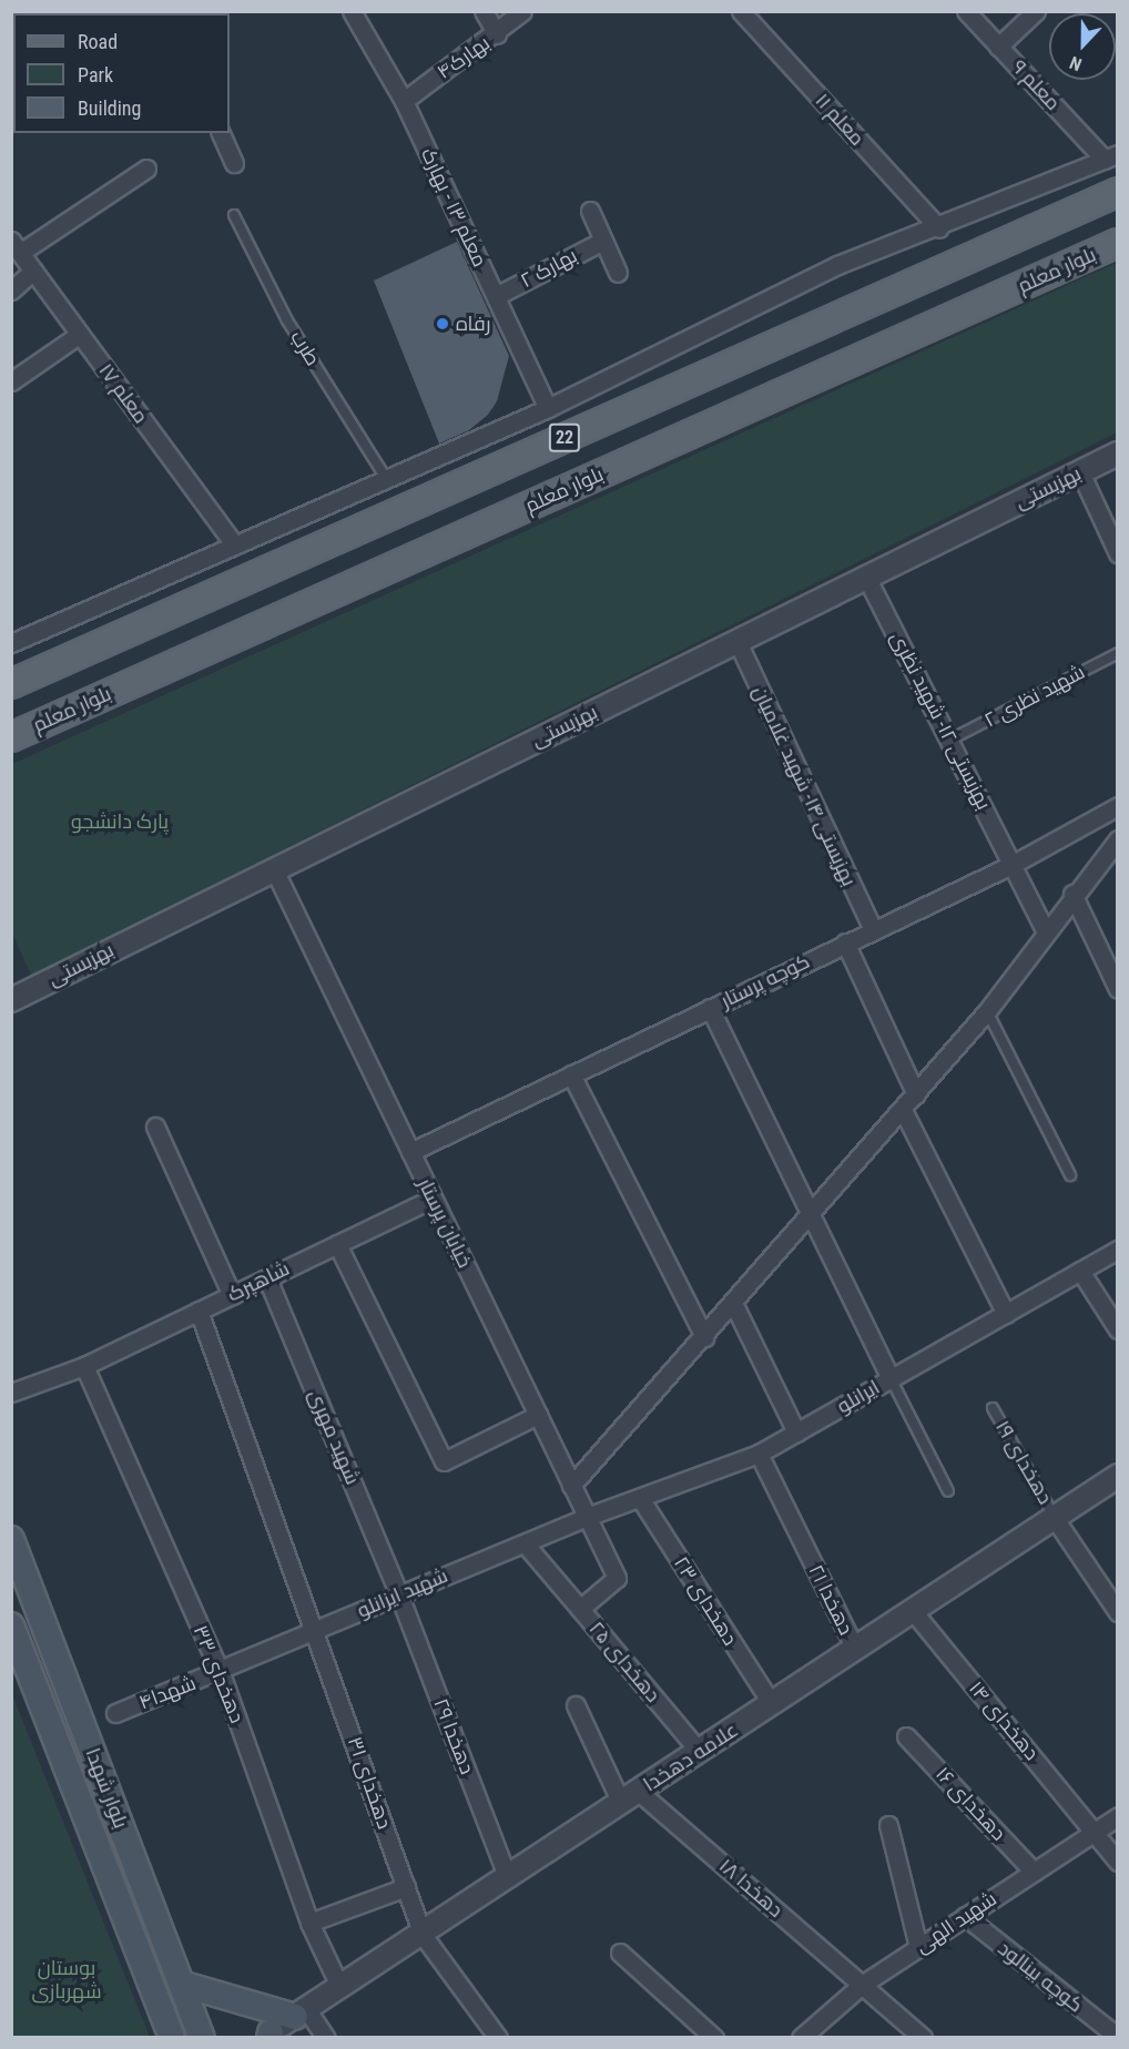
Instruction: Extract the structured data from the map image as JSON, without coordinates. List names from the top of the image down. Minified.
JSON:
{"streets":{"main road":["بلوار معلم","22","بلوار شهدا"],"street":["بهارک۴","معلم ۹","معلم ۱۱","معلم ۱۳ - بهارک","بهارک ۲","معلم ۱۷","بهزیستی","بهزیستی ۱۲- شهید نظری","بهزیستی ۱۴- شهید غلامیان","کوچه پرستار","خیابان پرستار","شاهپرک","ایرانلو","شهید مهری","شهید ایزانلو","دهخدا ۲۱","دهخدای ۲۳","دهخدای ۲۵","دهخدای ۳۳","شهدا۴","دهخدای ۱۴","دهخدا ۲۹","علامه دهخدا","دهخدای ۳۱","دهخدای ۱۶","دهخدا ۱۸","شهید الهی","کوچه بینالود"],"lane":["طرب","شهید نظری ۲","دهخدای ۱۹"]},"crossings":[["بهارک۴","معلم ۱۳ - بهارک"],["معلم ۱۳ - بهارک","بهارک ۲"],["بهزیستی","بهزیستی ۱۲- شهید نظری"],["بهزیستی","بهزیستی ۱۴- شهید غلامیان"],["بهزیستی","خیابان پرستار"],["شهید نظری ۲","بهزیستی ۱۲- شهید نظری"],["بهزیستی ۱۲- شهید نظری","کوچه پرستار"],["بهزیستی ۱۴- شهید غلامیان","کوچه پرستار"],["کوچه پرستار","خیابان پرستار"],["خیابان پرستار","شاهپرک"],["خیابان پرستار","ایرانلو"],["خیابان پرستار","شهید ایزانلو"],["خیابان پرستار","دهخدای ۲۵"],["شاهپرک","شهید مهری"],["شاهپرک","دهخدای ۳۳"],["شاهپرک","دهخدای ۳۱"],["ایرانلو","شهید ایزانلو"],["ایرانلو","دهخدا ۲۱"],["ایرانلو","دهخدای ۲۳"],["شهید مهری","شهید ایزانلو"],["شهید مهری","دهخدا ۲۹"],["دهخدای ۱۹","علامه دهخدا"],["شهید ایزانلو","دهخدای ۳۳"],["شهید ایزانلو","شهدا۴"],["شهید ایزانلو","دهخدا ۲۹"],["شهید ایزانلو","دهخدای ۳۱"],["دهخدا ۲۱","علامه دهخدا"],["دهخدای ۲۳","علامه دهخدا"],["دهخدای ۲۵","علامه دهخدا"],["دهخدای ۳۳","شهدا۴"],["دهخدای ۳۳","علامه دهخدا"],["دهخدای ۱۴","علامه دهخدا"],["دهخدای ۱۴","شهید الهی"],["دهخدا ۲۹","علامه دهخدا"],["علامه دهخدا","دهخدای ۳۱"],["علامه دهخدا","دهخدا ۱۸"],["دهخدای ۱۶","شهید الهی"],["دهخدا ۱۸","شهید الهی"],["شهید الهی","کوچه بینالود"]],"parks":["پارک دانشجو","بوستان شهربازی"],"places":["رفاه"],"legend":["Road","Park","Building"],"north":"bottom"}
